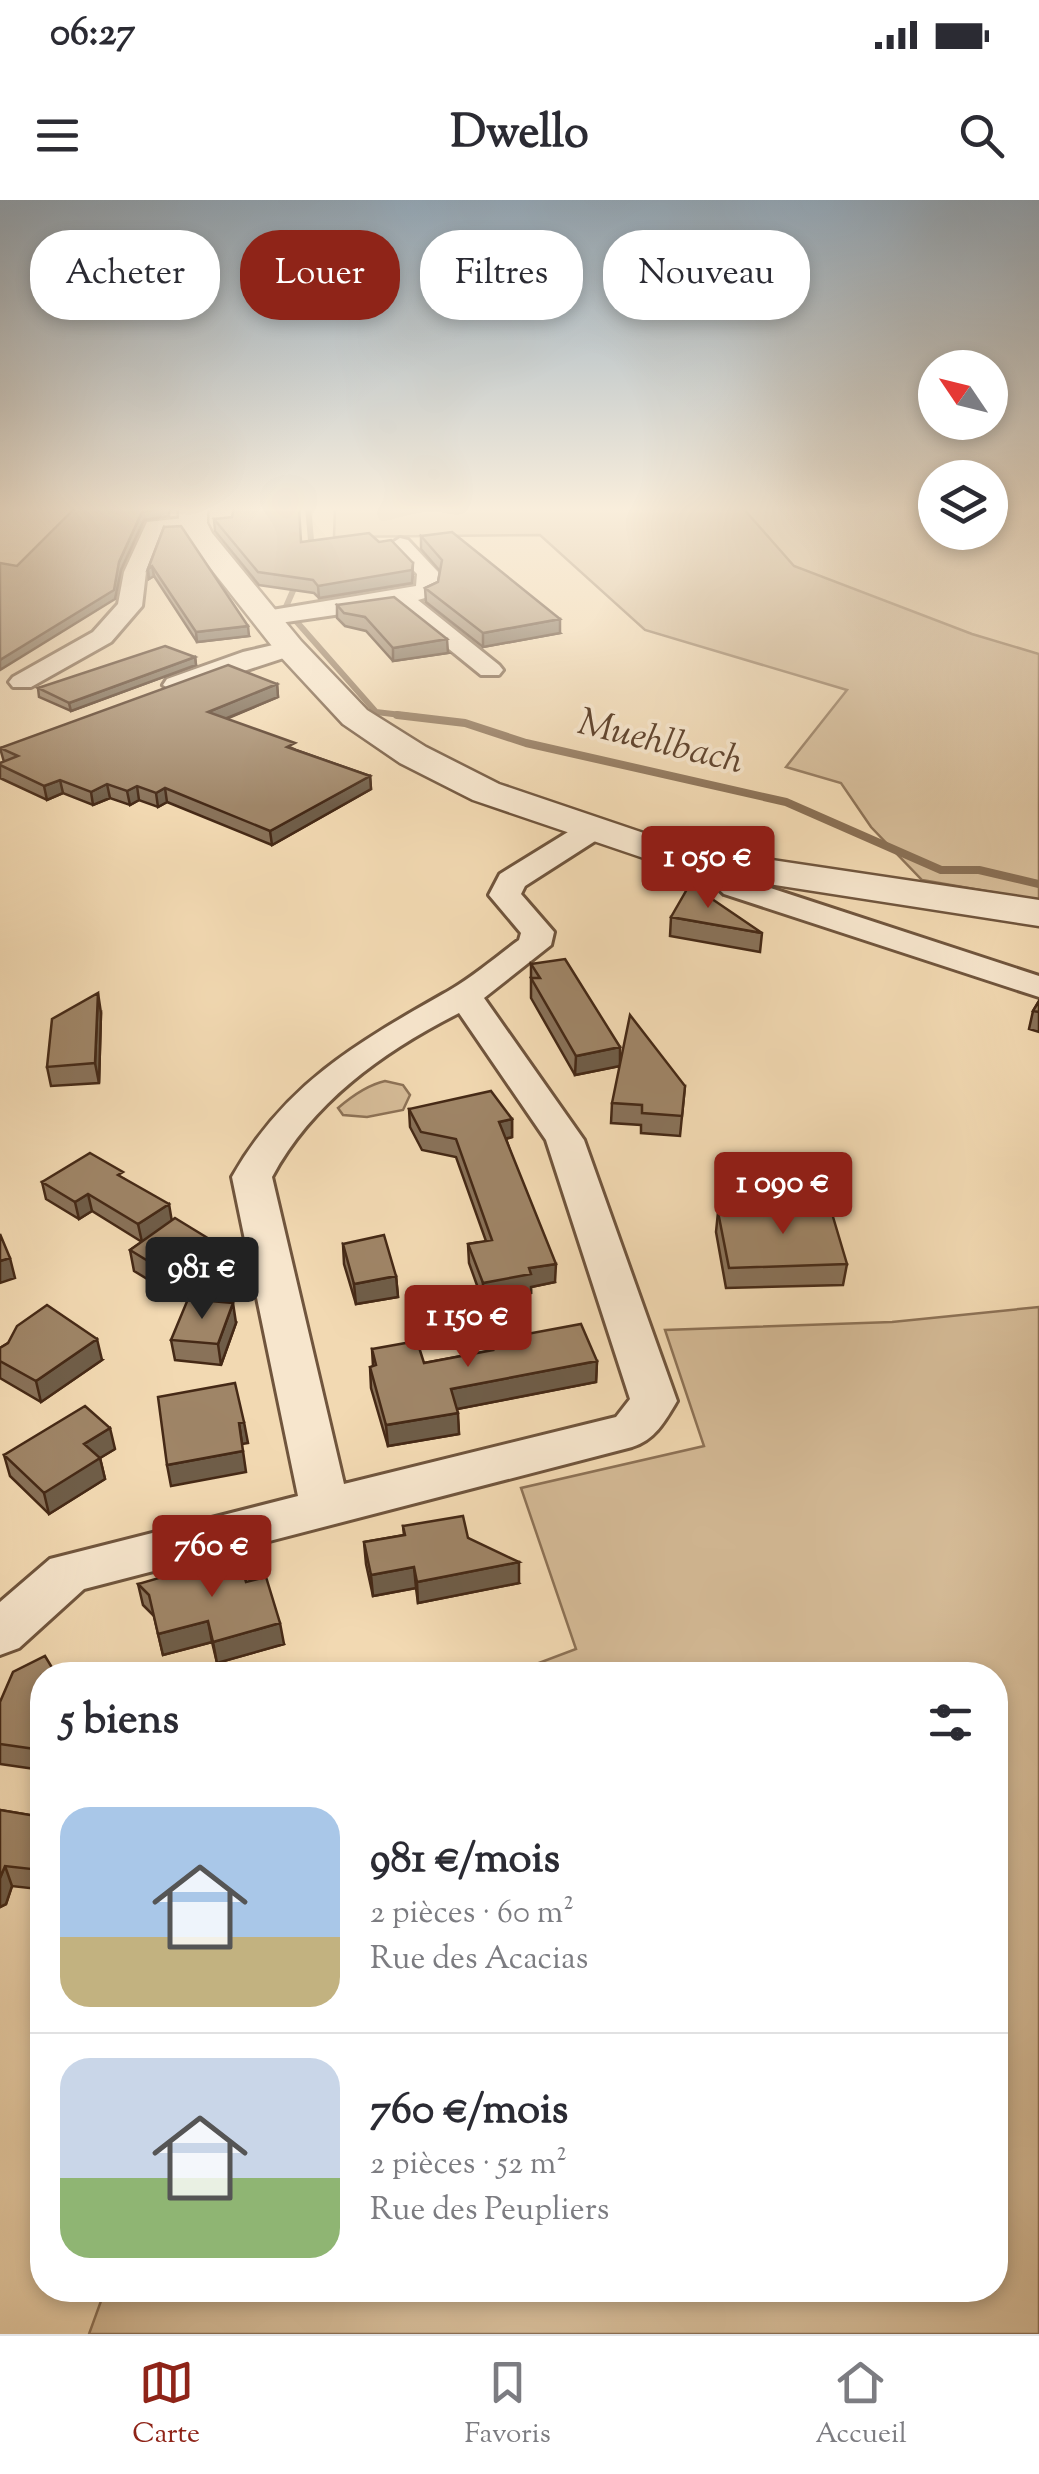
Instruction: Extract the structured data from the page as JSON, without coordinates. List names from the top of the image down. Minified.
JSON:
{"water":["Muehlbach"],"north":"top left","page":{"status":"06:27","header":"Dwello","chip":["Acheter","Louer","Filtres","Nouveau"],"price":["1 050 €","1 090 €","981 €","1 150 €","760 €"],"heading":"5 biens","list":[{"name":"981 €/mois","note":"2 pièces · 60 m² · Rue des Acacias"},{"name":"760 €/mois","note":"2 pièces · 52 m² · Rue des Peupliers"}],"tabs":["Carte","Favoris","Accueil"]}}
